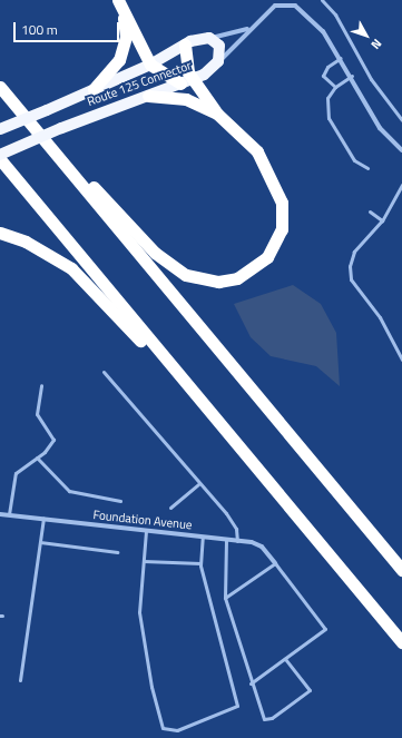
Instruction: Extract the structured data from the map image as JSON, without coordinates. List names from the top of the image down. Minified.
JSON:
{"streets":{"highway":["Route 125 Connector"],"street":["Foundation Avenue"]},"scale_bar":"100 m","north":"bottom right"}
